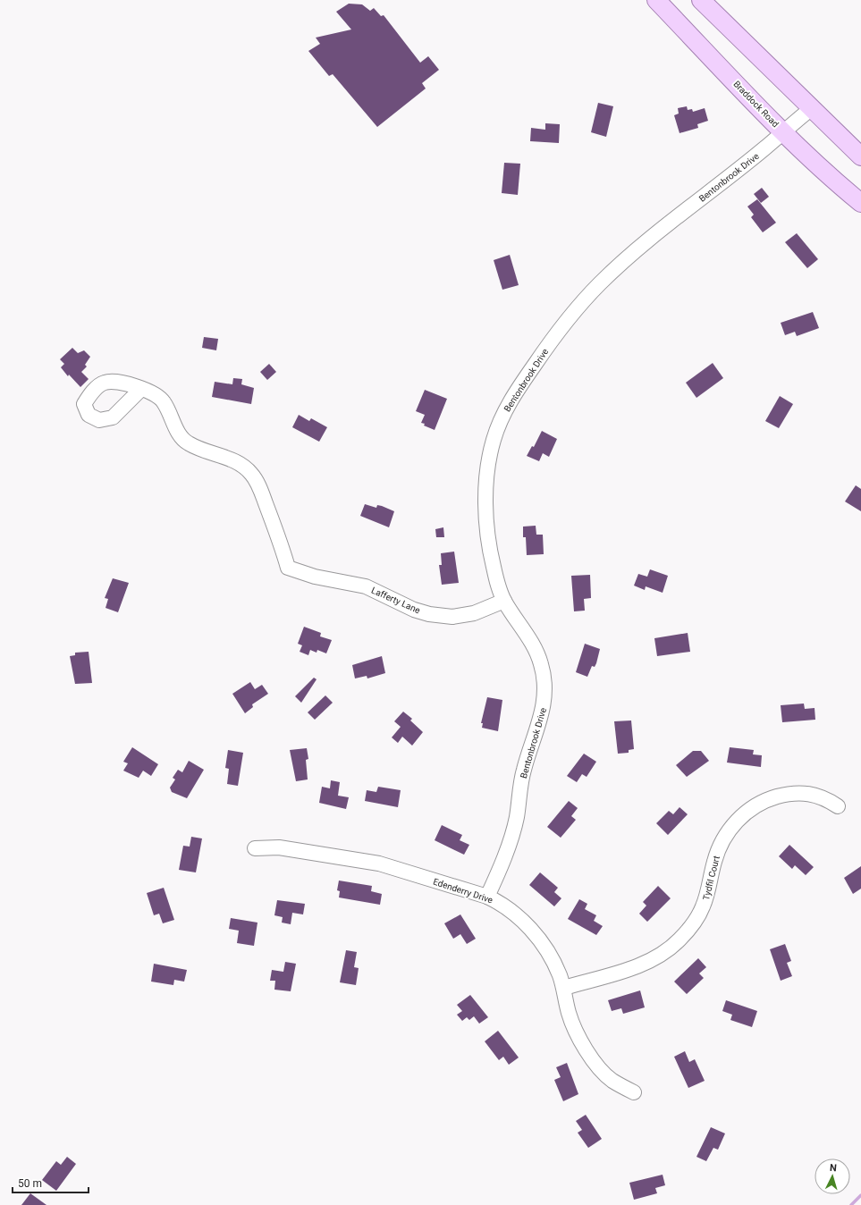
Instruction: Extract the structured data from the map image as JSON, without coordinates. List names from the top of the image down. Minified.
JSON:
{"streets":{"main road":["Braddock Road"],"street":["Bentonbrook Drive","Lafferty Lane","Tydfil Court","Edenderry Drive"]},"crossings":[["Braddock Road","Bentonbrook Drive"],["Bentonbrook Drive","Lafferty Lane"],["Bentonbrook Drive","Edenderry Drive"],["Tydfil Court","Edenderry Drive"]],"scale_bar":"50 m","north":"top"}
